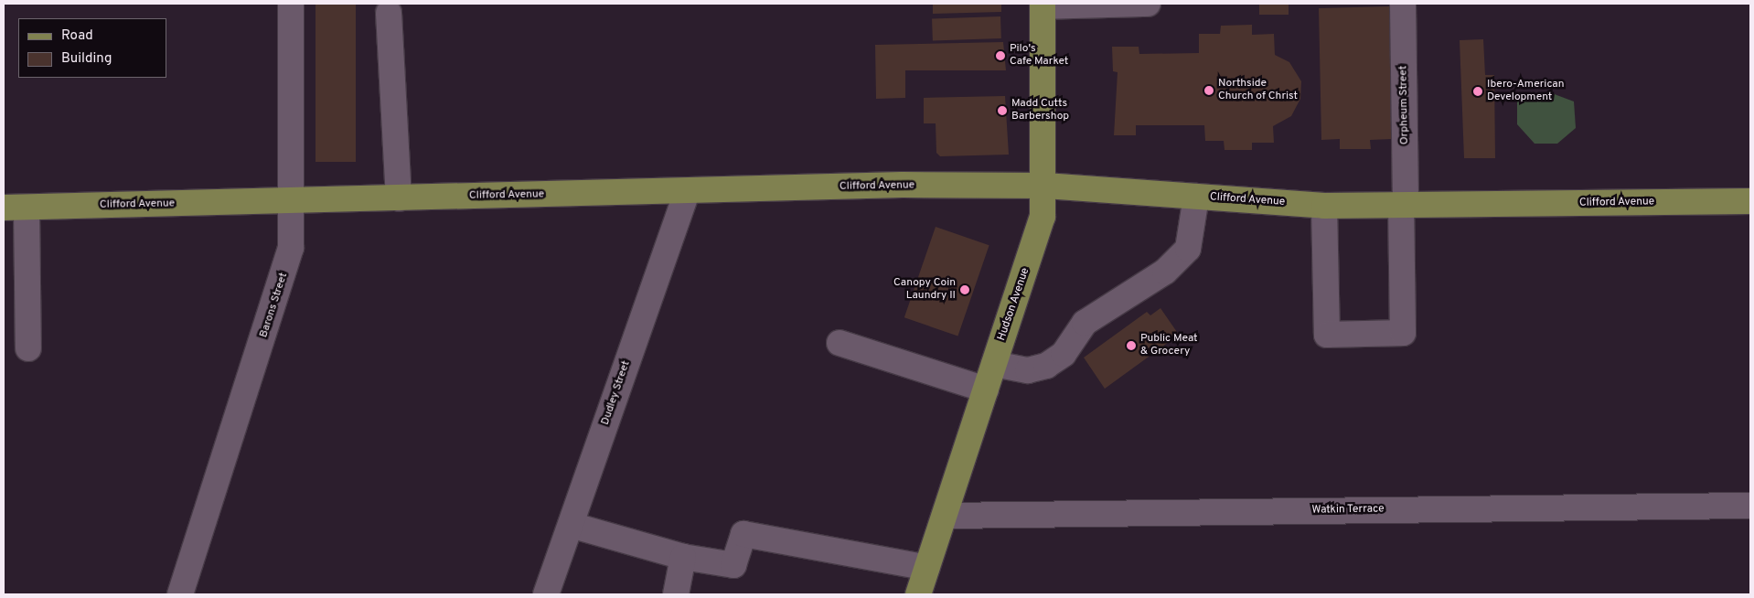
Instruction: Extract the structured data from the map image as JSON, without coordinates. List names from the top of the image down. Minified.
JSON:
{"streets":{"main road":["Clifford Avenue","Hudson Avenue"],"street":["Orpheum Street","Barons Street","Dudley Street","Watkin Terrace"]},"crossings":[["Orpheum Street","Clifford Avenue"],["Clifford Avenue","Hudson Avenue"],["Clifford Avenue","Barons Street"],["Clifford Avenue","Dudley Street"],["Hudson Avenue","Watkin Terrace"]],"places":["Pilo's Cafe Market","Northside Church of Christ","Ibero-American Development","Madd Cutts Barbershop","Canopy Coin Laundry II","Public Meat & Grocery"],"legend":["Road","Building"]}
